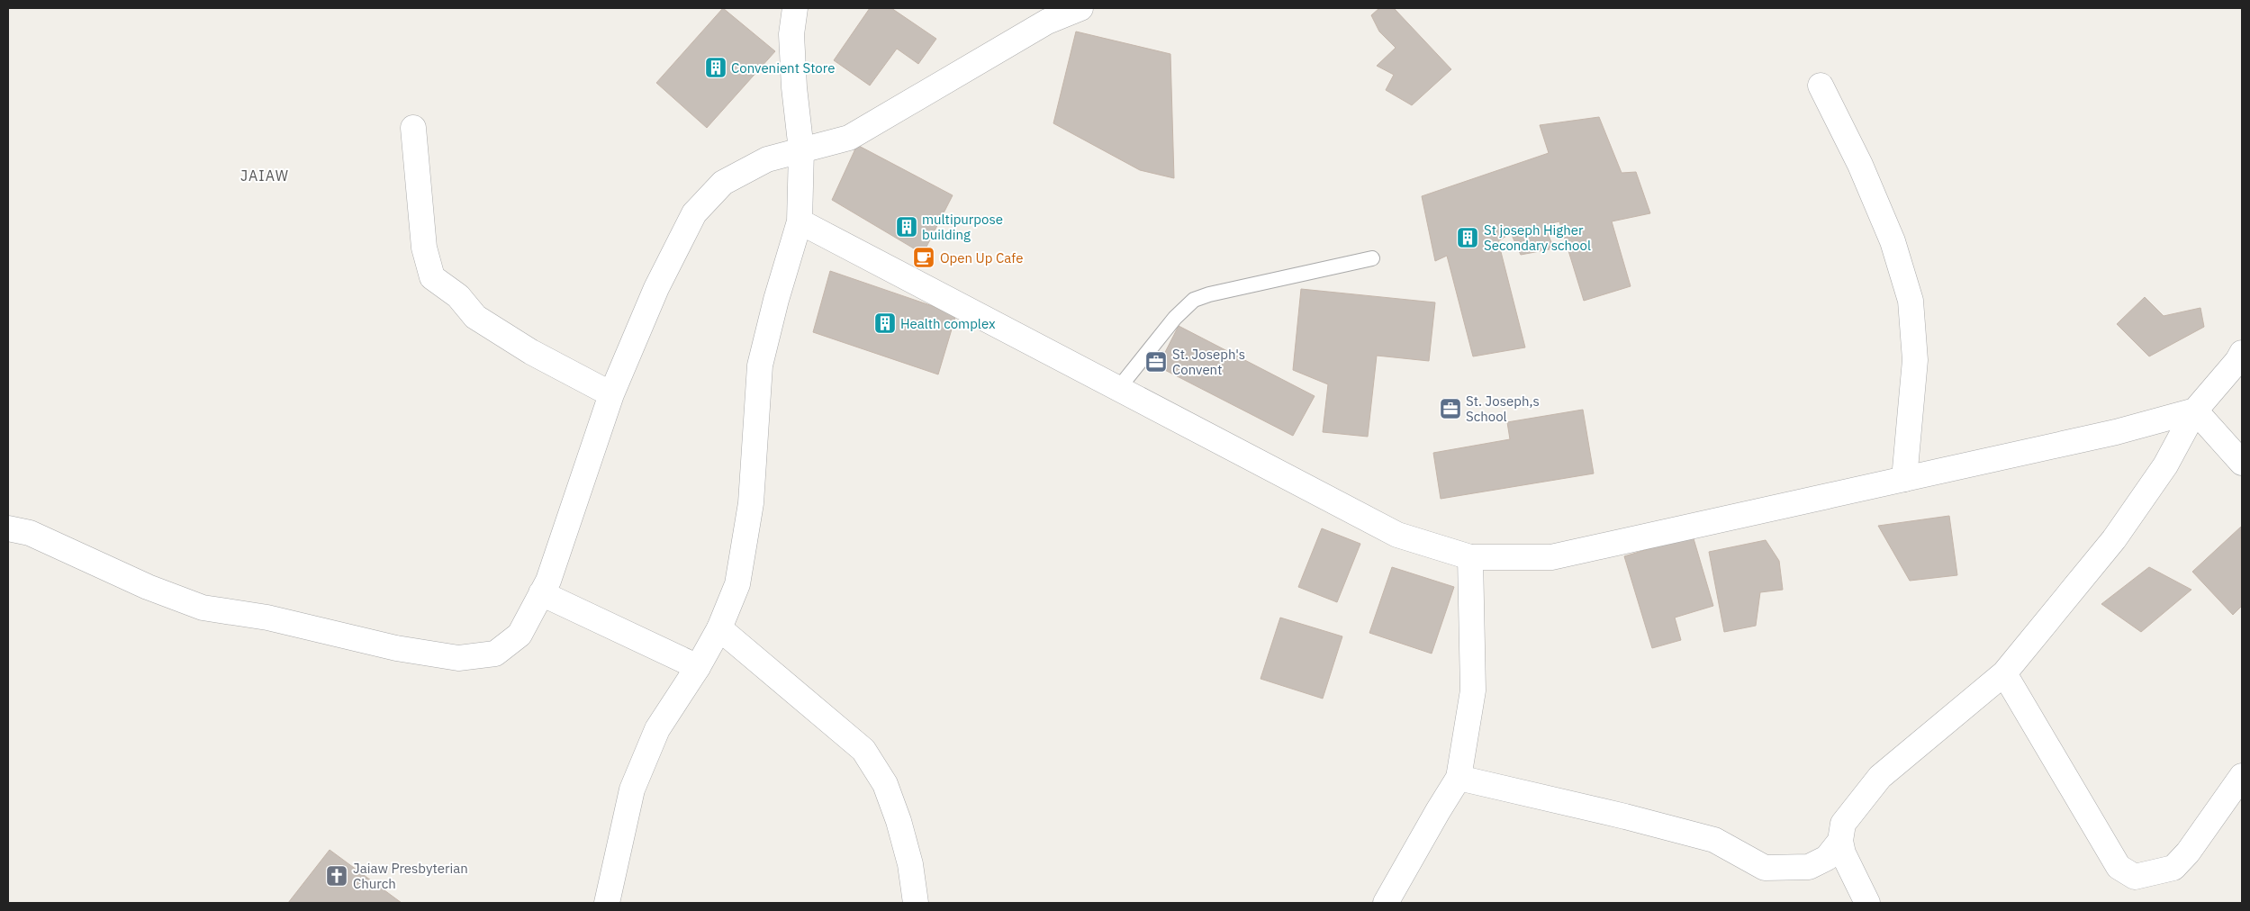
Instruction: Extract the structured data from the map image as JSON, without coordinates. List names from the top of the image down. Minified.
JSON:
{"districts":["JAIAW"],"places":{"building":["Convenient Store","multipurpose building","St joseph Higher Secondary school","Health complex"],"cafe":["Open Up Cafe"],"office":["St. Joseph's Convent","St. Joseph,s School"],"church":["Jaiaw Presbyterian Church"]}}
